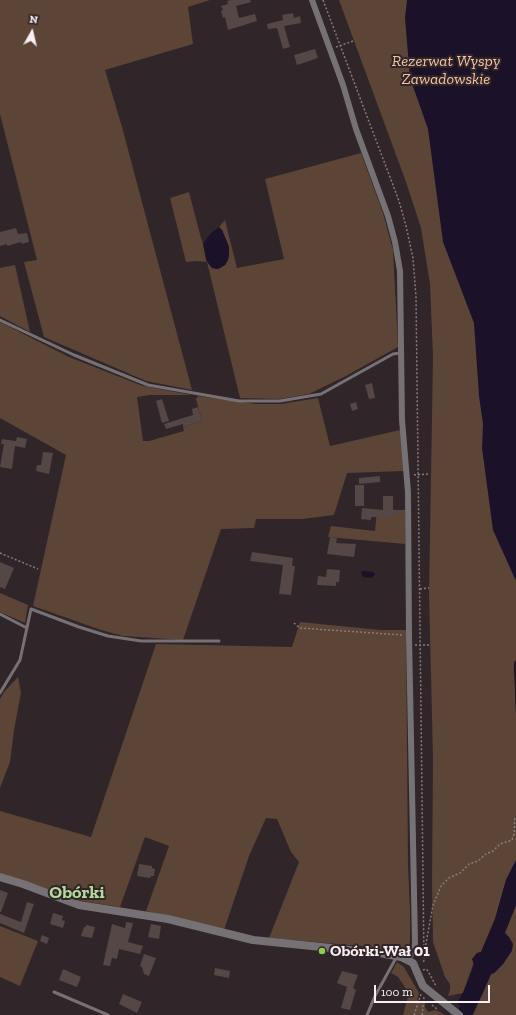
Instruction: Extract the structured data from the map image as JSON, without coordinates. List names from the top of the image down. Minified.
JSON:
{"districts":["Obórki"],"parks":["Rezerwat Wyspy Zawadowskie"],"places":["Obórki-Wał 01"],"scale_bar":"100 m","north":"top"}
